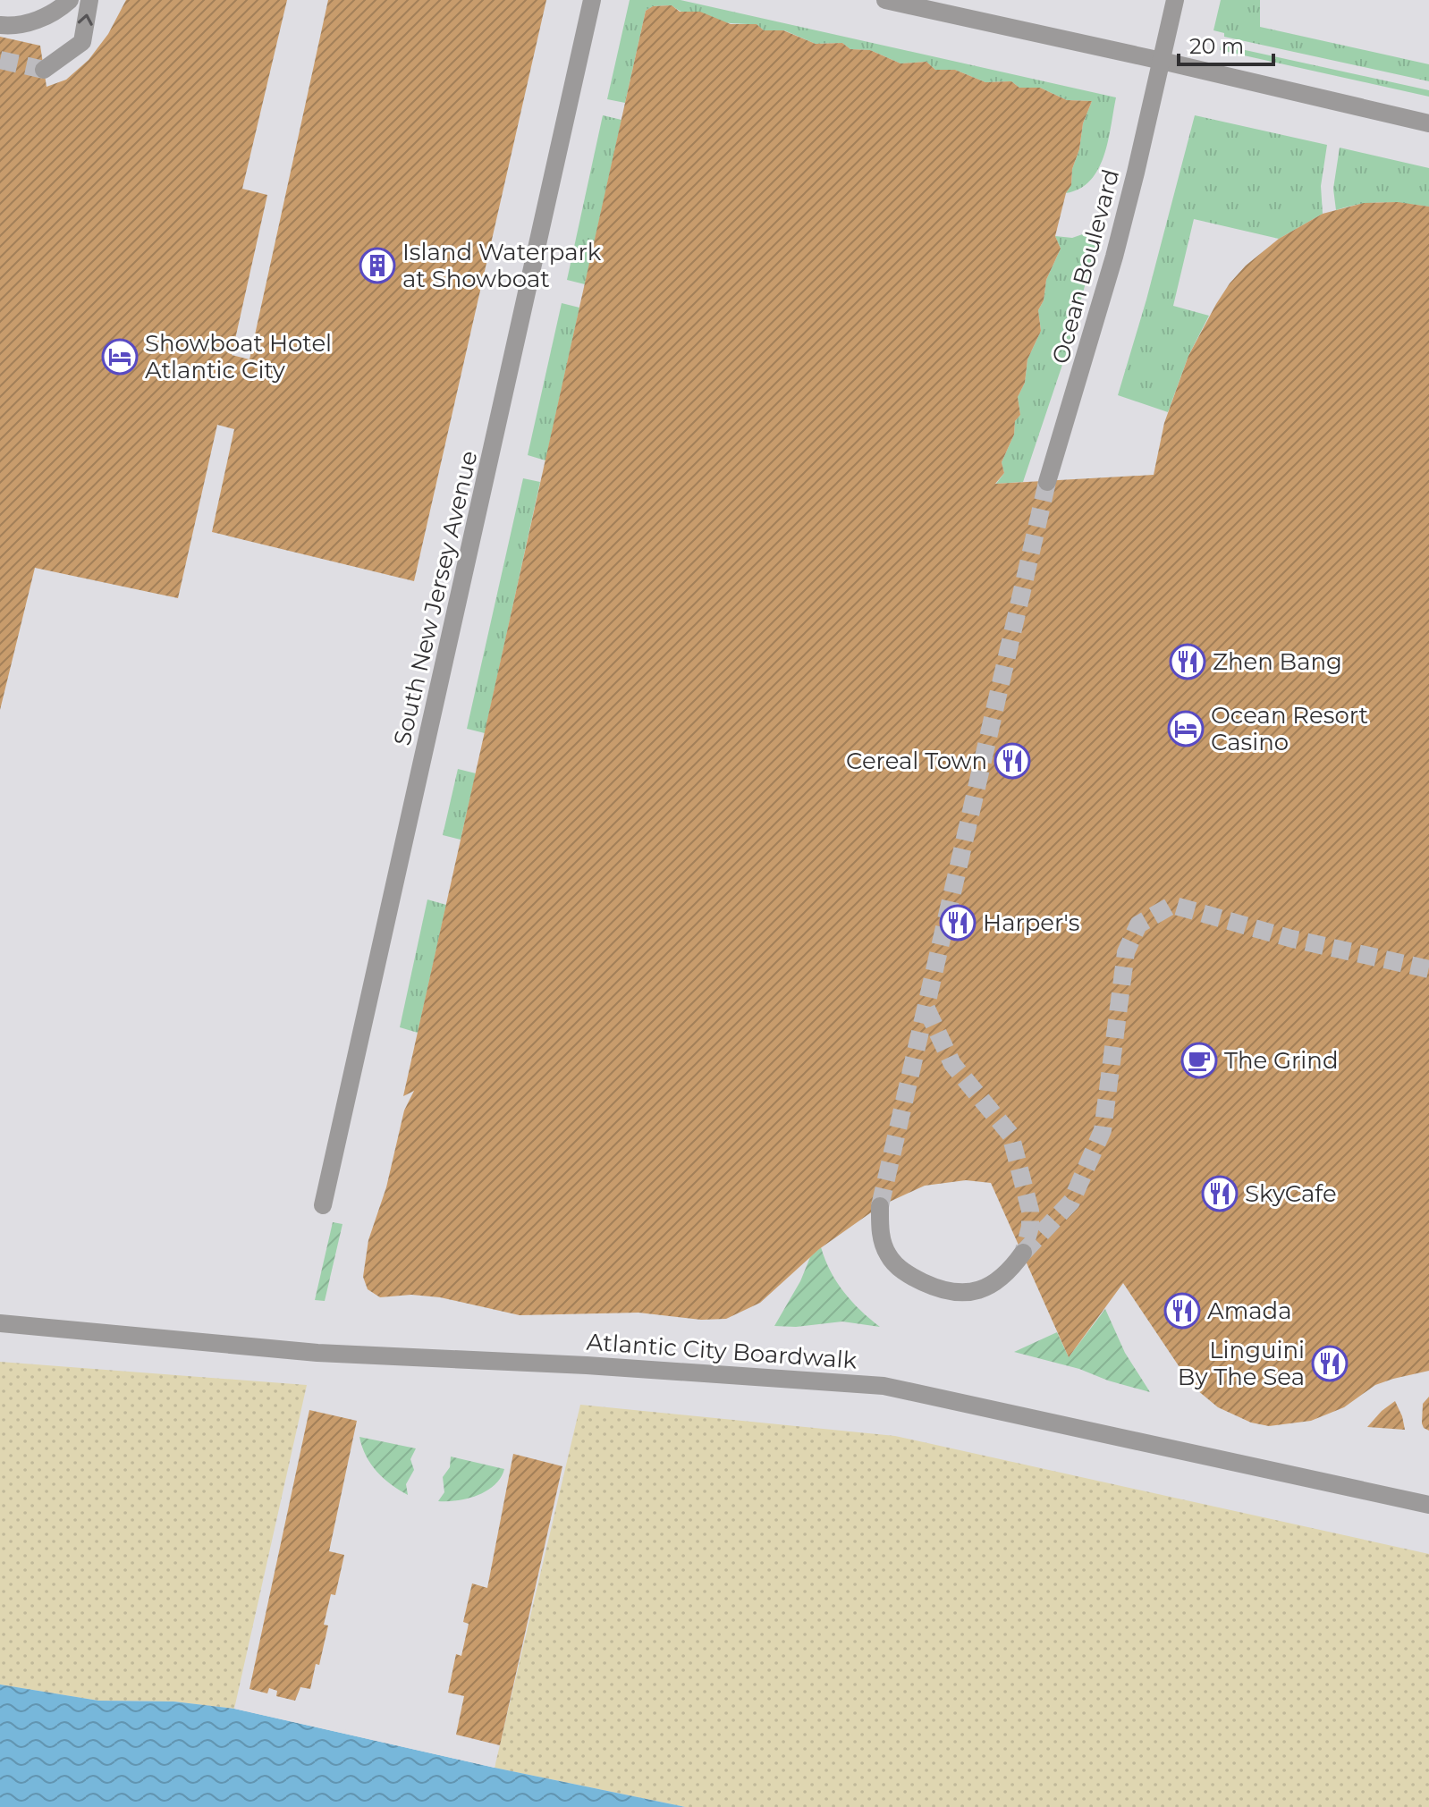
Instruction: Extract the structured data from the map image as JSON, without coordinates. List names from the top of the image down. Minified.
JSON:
{"streets":{"street":["Ocean Boulevard","South New Jersey Avenue","Atlantic City Boardwalk"]},"places":{"building":["Island Waterpark at Showboat"],"hotel":["Showboat Hotel Atlantic City","Ocean Resort Casino"],"restaurant":["Zhen Bang","Cereal Town","Harper's","SkyCafe","Amada","Linguini By The Sea"],"cafe":["The Grind"]},"scale_bar":"20 m"}
